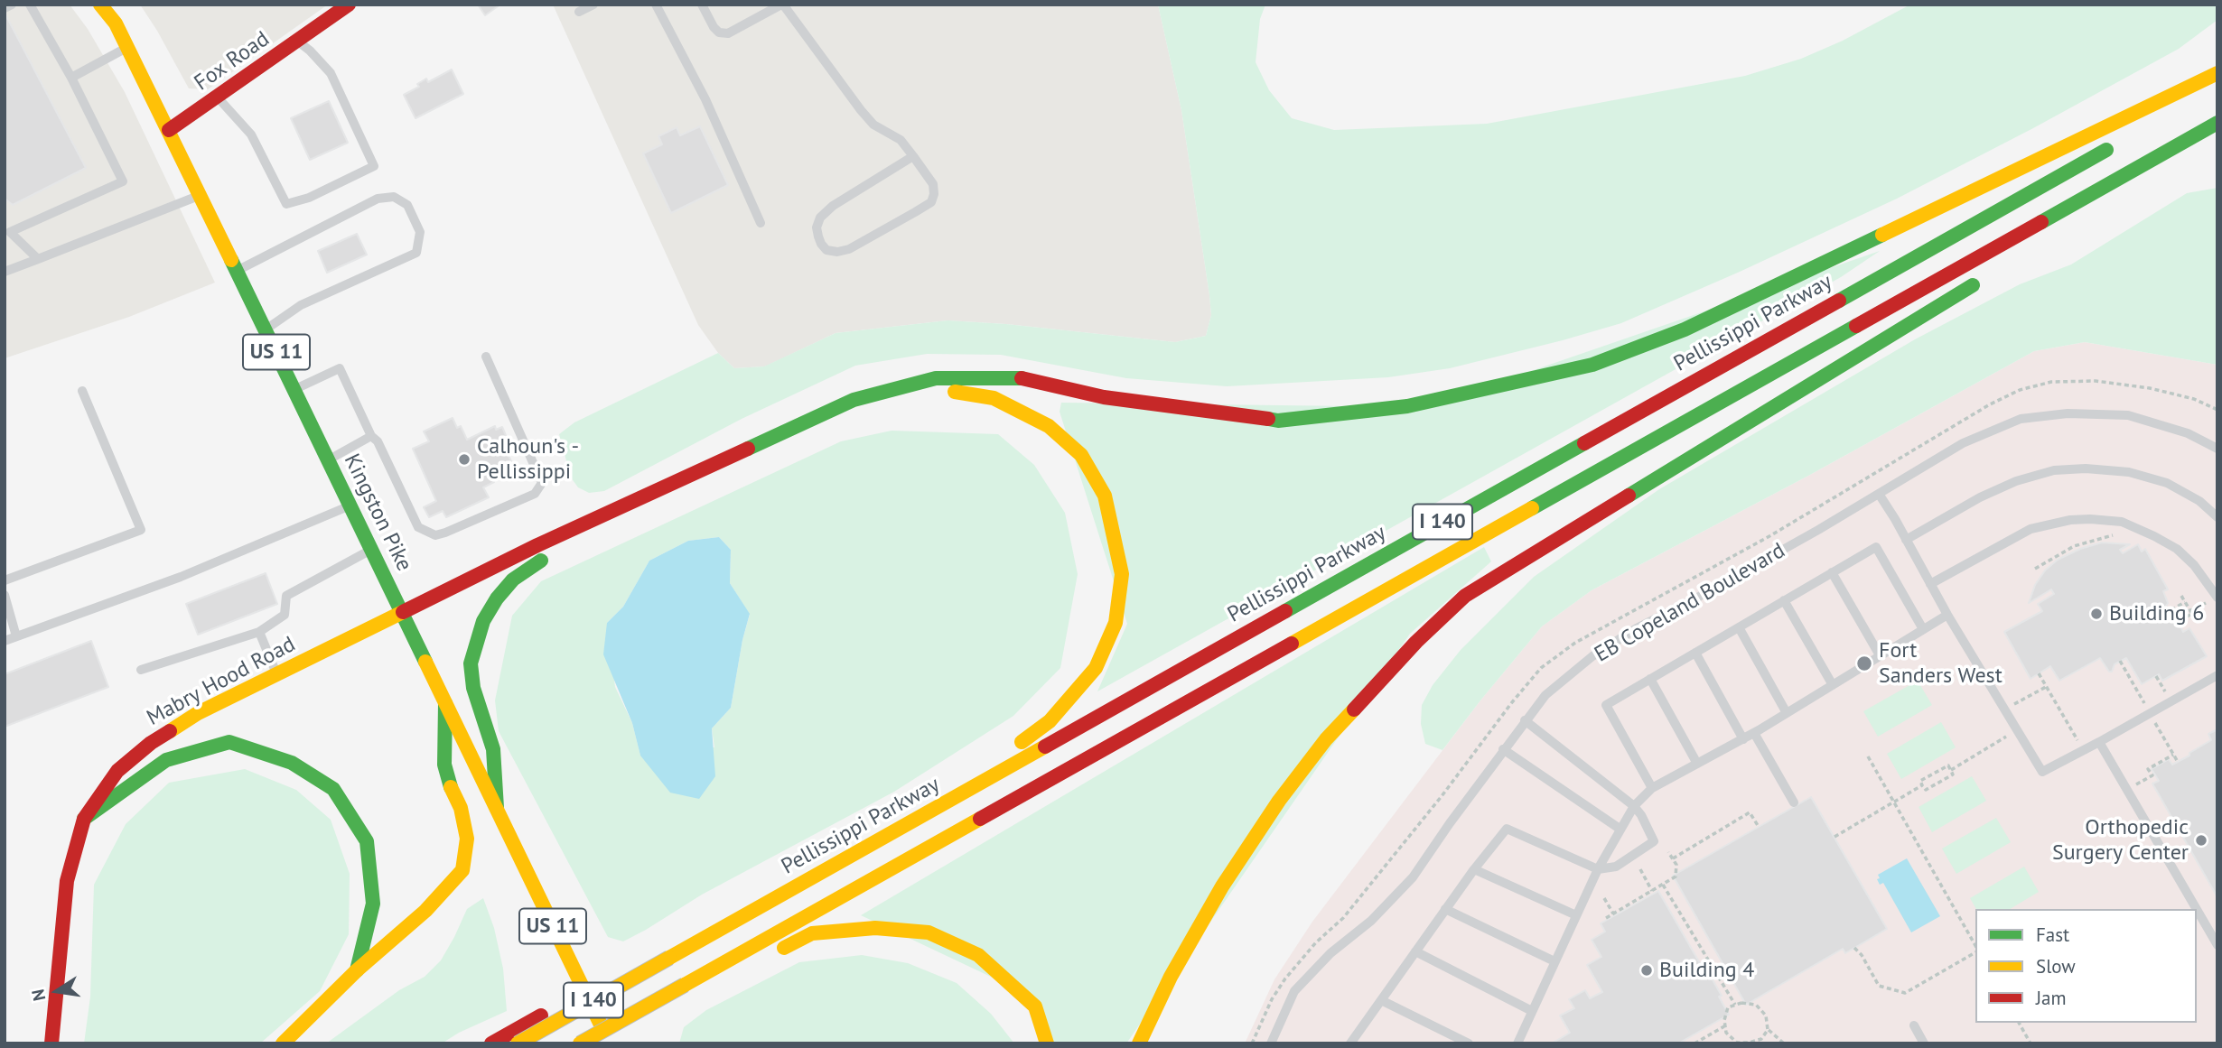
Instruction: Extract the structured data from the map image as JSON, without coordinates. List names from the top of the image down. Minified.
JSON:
{"streets":{"main road":["Fox Road","Pellissippi Parkway","US 11","Kingston Pike","I 140","Mabry Hood Road"],"lane":["EB Copeland Boulevard"]},"crossings":[["Fox Road","Kingston Pike"],["Kingston Pike","Mabry Hood Road"]],"places":["Calhoun's - Pellissippi","Building 6","Fort Sanders West","Orthopedic Surgery Center","Building 4"],"legend":["Fast","Slow","Jam"],"north":"left"}
